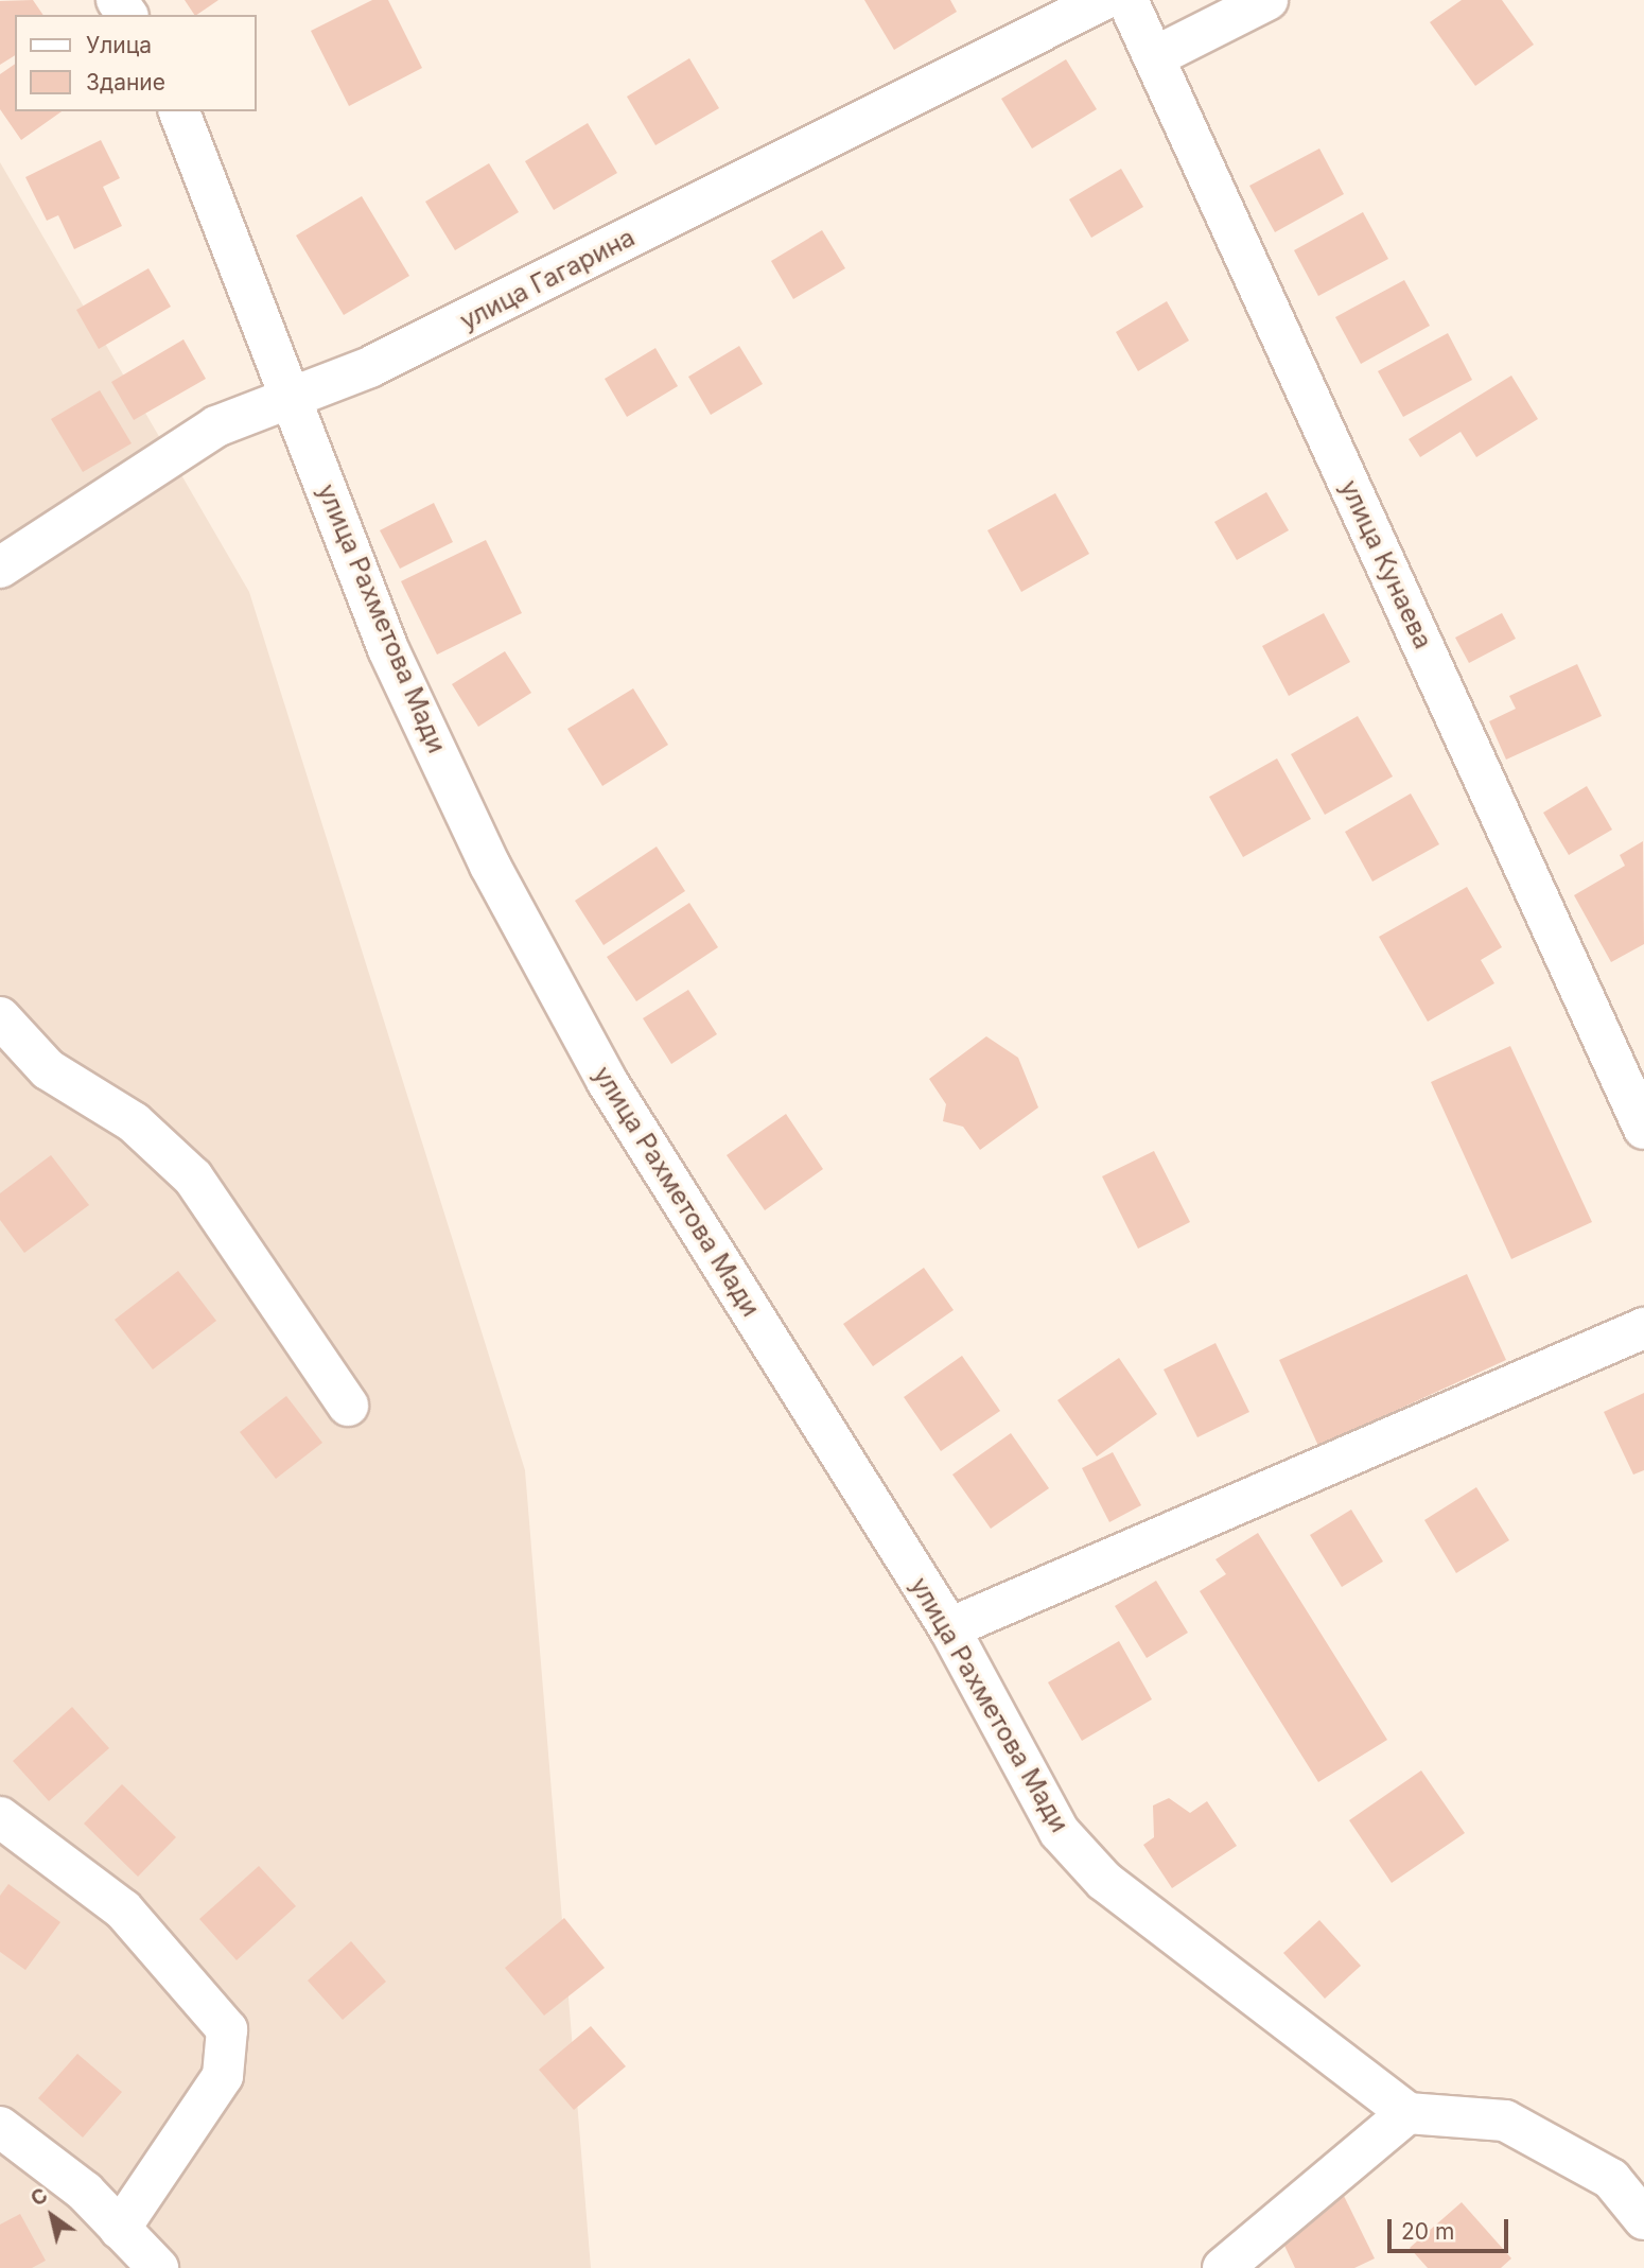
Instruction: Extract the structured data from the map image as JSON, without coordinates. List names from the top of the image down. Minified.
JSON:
{"streets":{"street":["улица Гагарина","улица Кунаева","улица Рахметова Мади"]},"crossings":[["улица Гагарина","улица Рахметова Мади"]],"legend":["Улица","Здание"],"scale_bar":"20 m","north":"top left"}
